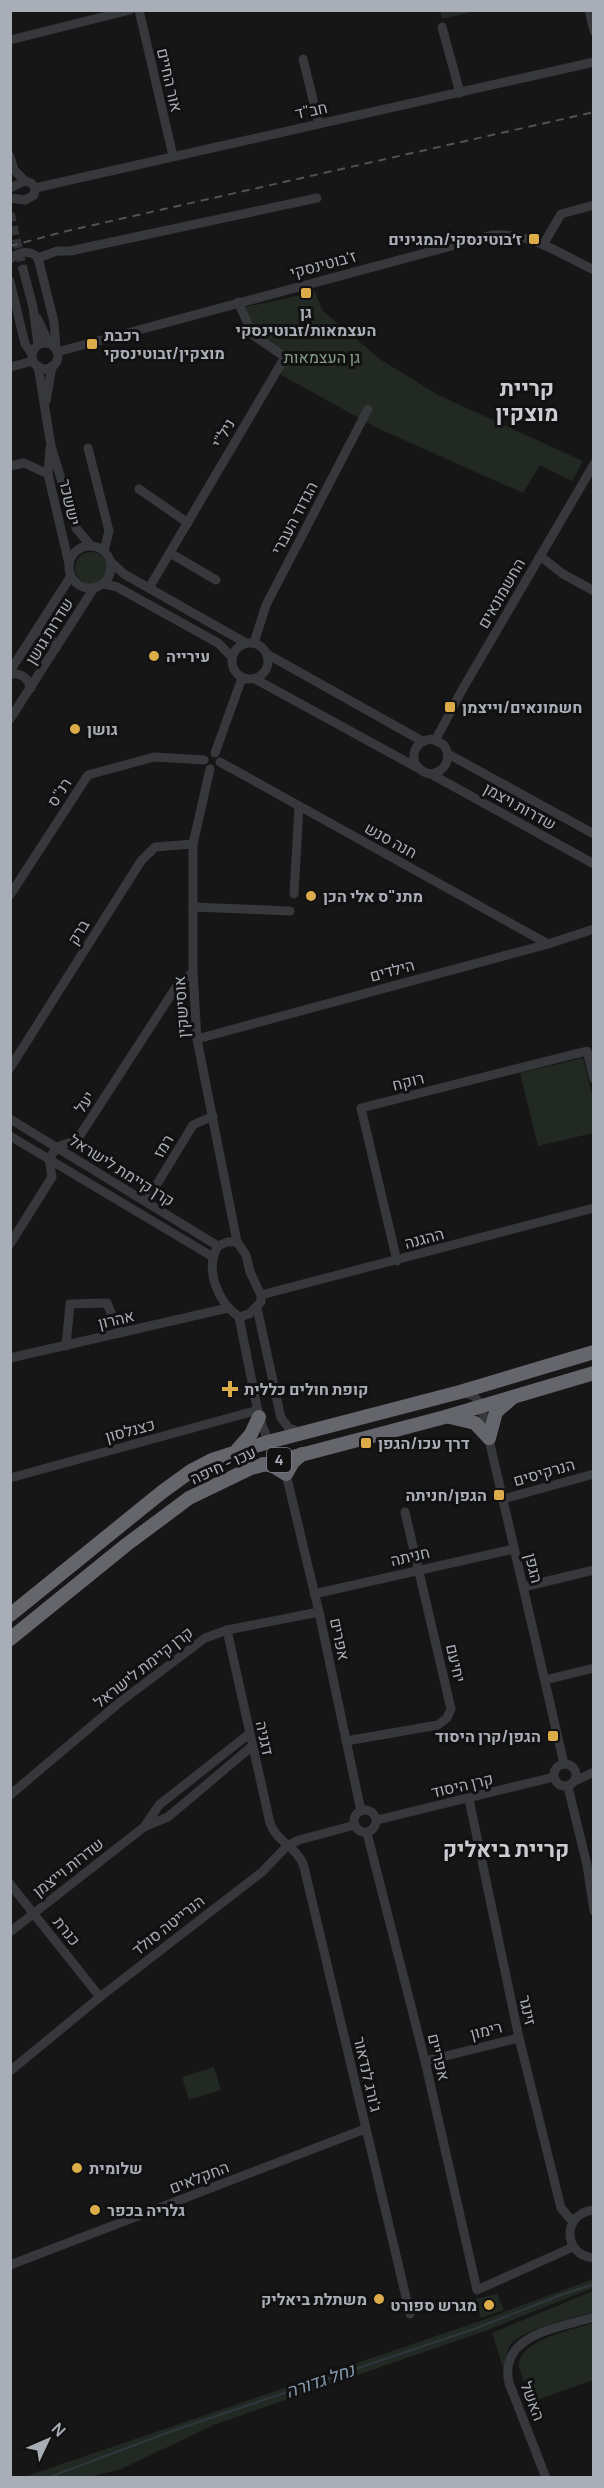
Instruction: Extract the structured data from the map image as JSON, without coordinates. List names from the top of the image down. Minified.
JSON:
{"streets":{"highway":["4","עכו - חיפה"],"street":["אור החיים","חב\"ד","ז'בוטינסקי","ניל\"י","יששכר","הגדוד העברי","החשמונאים","שדרות גושן","רנ\"ס","שדרות ויצמן","חנה סנש","ברק","הילדים","אוסישקין","רוקח","יעל","רמז","קרן קיימת לישראל","ההגנה","אהרון","כצנלסון","הנרקיסים","חניתה","הגפן","אפרים","יחיעם","דגניה","קרן היסוד","שדרות וייצמן","הנרייטה סולד","כנרת","זינגר","רימון","אפריים","ג'ורג לנדאור","החקלאים","האשל"]},"crossings":[["אור החיים","חב\"ד"],["ז'בוטינסקי","ניל\"י"],["ז'בוטינסקי","יששכר"],["יששכר","שדרות גושן"],["החשמונאים","שדרות ויצמן"],["רנ\"ס","חנה סנש"],["רנ\"ס","אוסישקין"],["חנה סנש","הילדים"],["חנה סנש","אוסישקין"],["ברק","אוסישקין"],["הילדים","אוסישקין"],["אוסישקין","יעל"],["אוסישקין","רמז"],["אוסישקין","ההגנה"],["רוקח","ההגנה"],["יעל","קרן קיימת לישראל"],["רמז","קרן קיימת לישראל"],["קרן קיימת לישראל","אפרים"],["קרן קיימת לישראל","דגניה"],["עכו - חיפה","הגפן"],["הנרקיסים","הגפן"],["חניתה","הגפן"],["חניתה","אפרים"],["חניתה","יחיעם"],["הגפן","קרן היסוד"],["אפרים","יחיעם"],["אפרים","קרן היסוד"],["אפרים","הנרייטה סולד"],["אפרים","אפריים"],["דגניה","שדרות וייצמן"],["דגניה","הנרייטה סולד"],["דגניה","ג'ורג לנדאור"],["קרן היסוד","הנרייטה סולד"],["קרן היסוד","זינגר"],["קרן היסוד","אפריים"],["שדרות וייצמן","כנרת"],["הנרייטה סולד","כנרת"],["הנרייטה סולד","אפריים"],["הנרייטה סולד","ג'ורג לנדאור"],["זינגר","רימון"],["רימון","אפריים"],["ג'ורג לנדאור","החקלאים"]],"districts":["קריית מוצקין","קריית ביאליק"],"water":["נחל גדורה"],"parks":["גן העצמאות"],"places":{"transit":["ז׳בוטינסקי/המגינים","גן העצמאות/זבוטינסקי","רכבת מוצקין/זבוטינסקי","חשמונאים/וייצמן","דרך עכו/הגפן","הגפן/חניתה","הגפן/קרן היסוד"],"other":["עירייה","גושן","מתנ\"ס אלי הכן","שלומית","גלריה בכפר","משתלת ביאליק","מגרש ספורט"],"health":["קופת חולים כללית"]},"north":"top right"}
